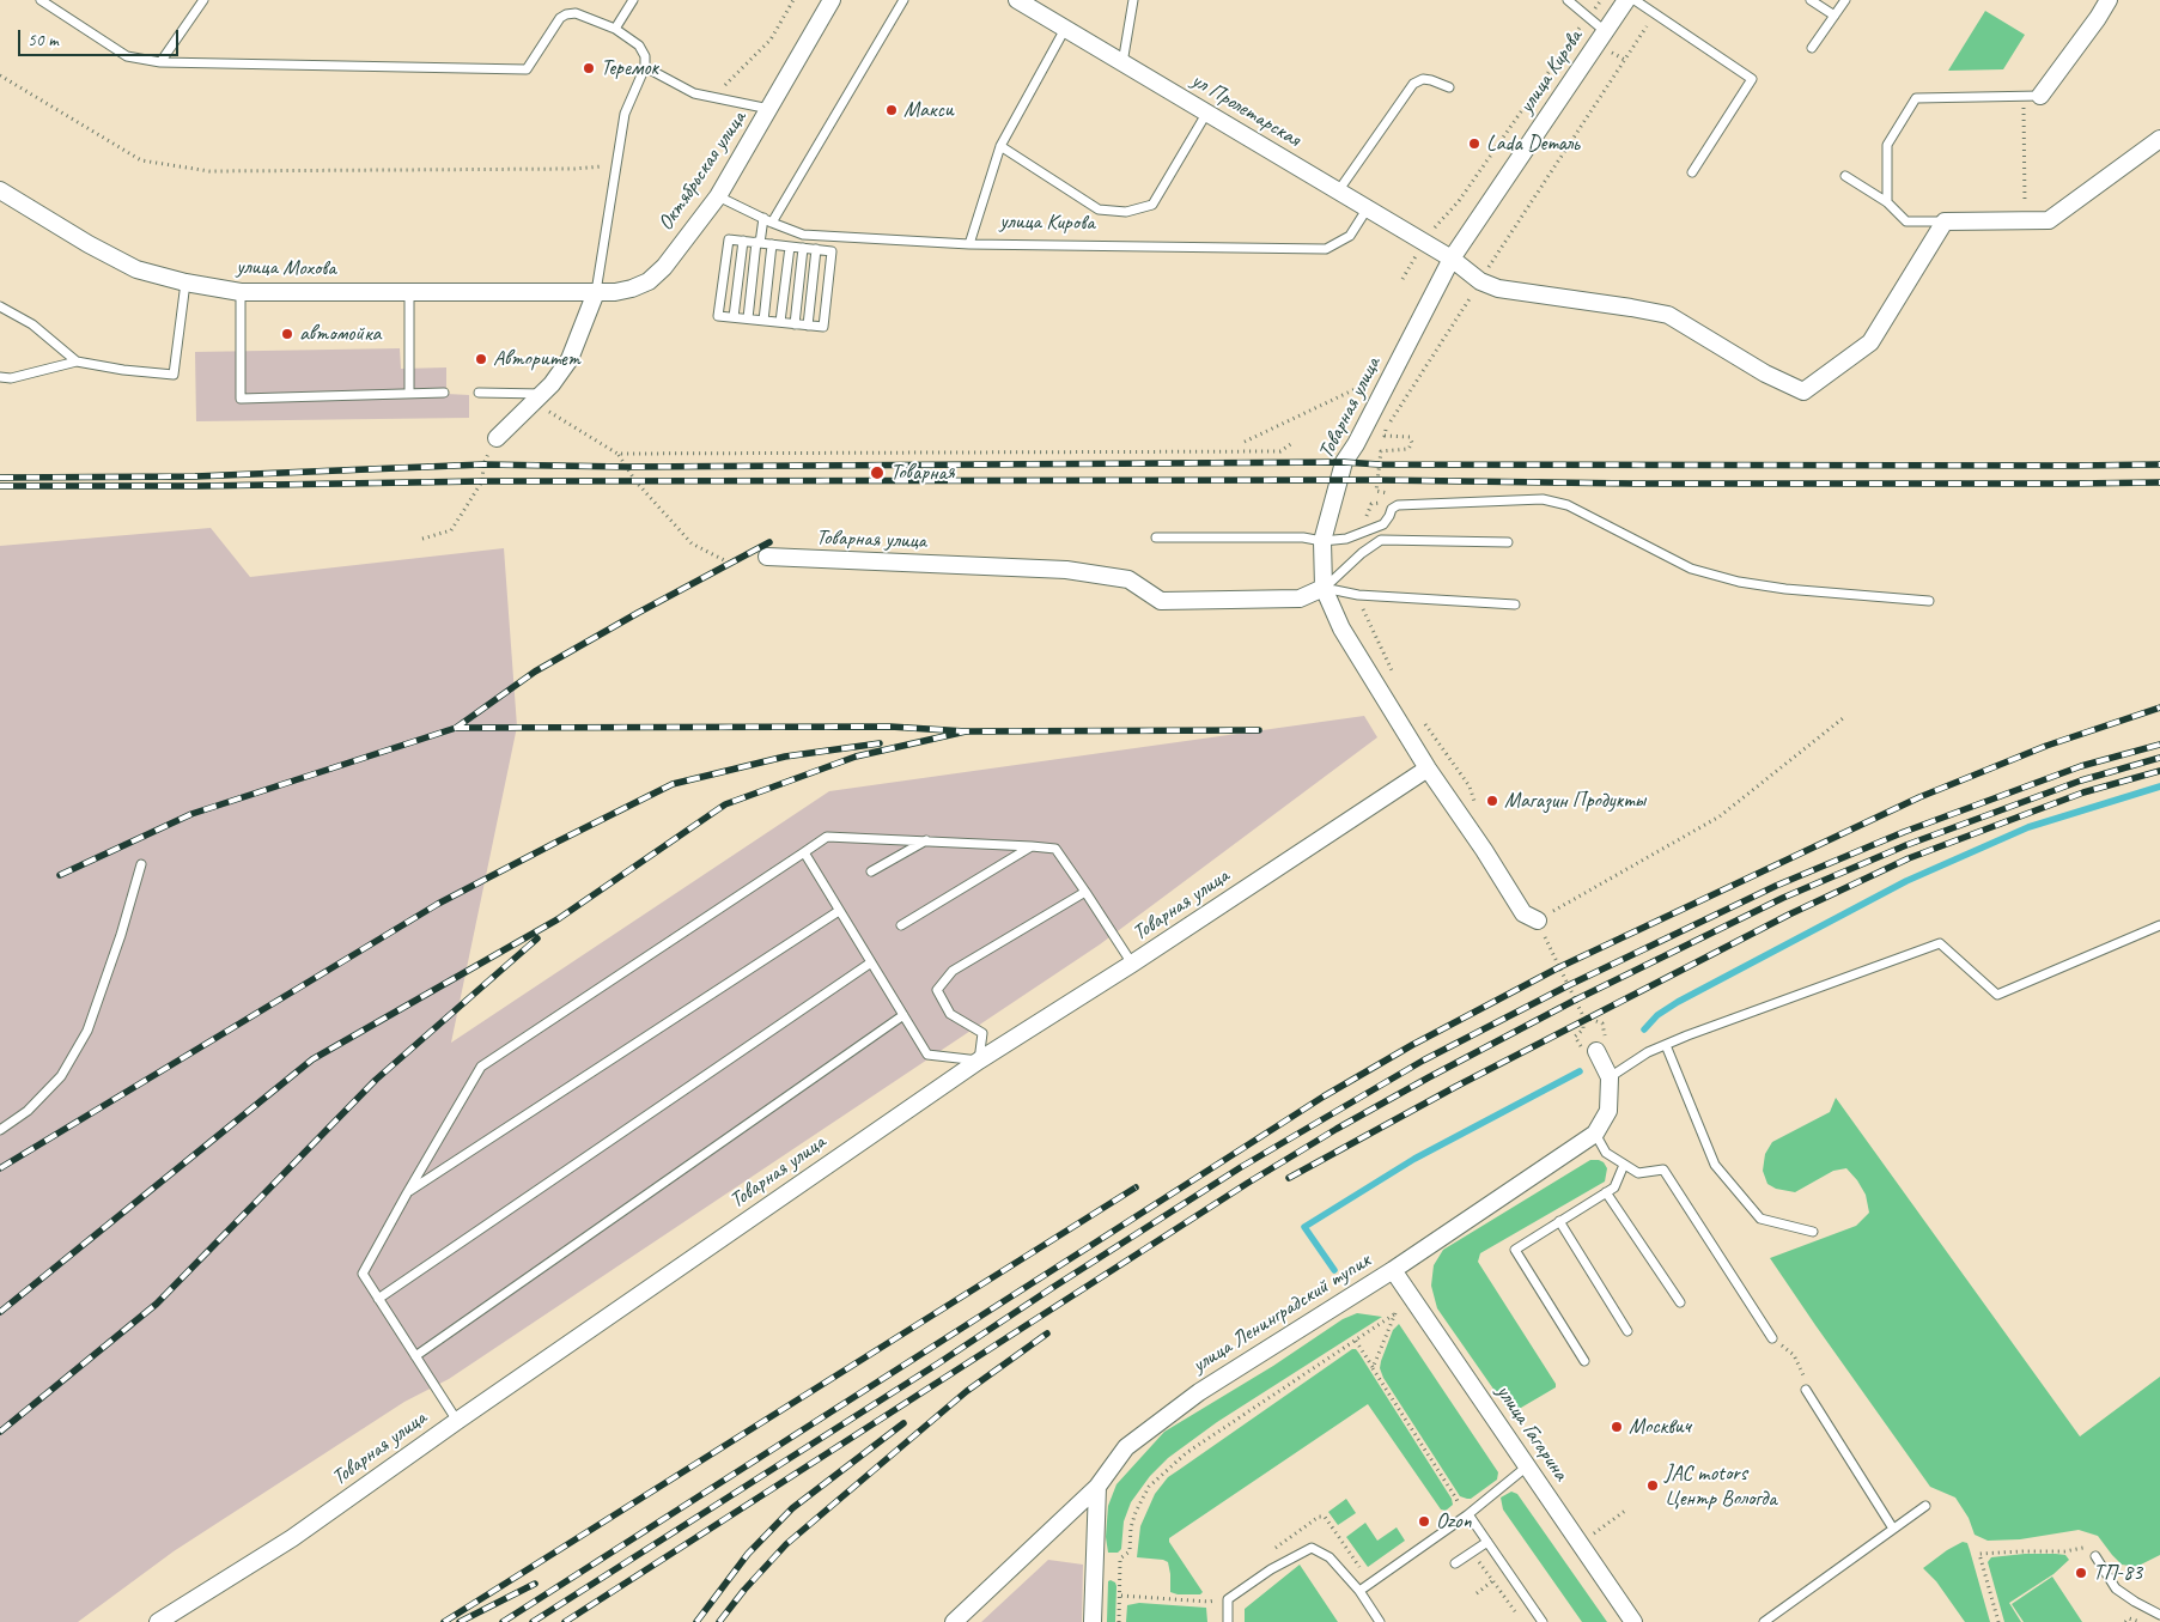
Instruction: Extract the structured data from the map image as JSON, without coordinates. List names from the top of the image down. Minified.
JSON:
{"streets":{"street":["улица Кирова","ул Пролетарская","Октябрьская улица","улица Мохова","Товарная улица","улица Ленинградский тупик","улица Гагарина"]},"crossings":[["улица Кирова","ул Пролетарская"],["улица Кирова","Октябрьская улица"],["улица Кирова","Товарная улица"],["ул Пролетарская","Товарная улица"],["Октябрьская улица","улица Мохова"],["улица Ленинградский тупик","улица Гагарина"]],"places":["Теремок","Макси","Lada Dеталь","автомойка","Авторитет","Товарная","Магазин Продукты","Москвич","JAC motors Центр Вологда","Ozon","ТП-83"],"scale_bar":"50 m"}
